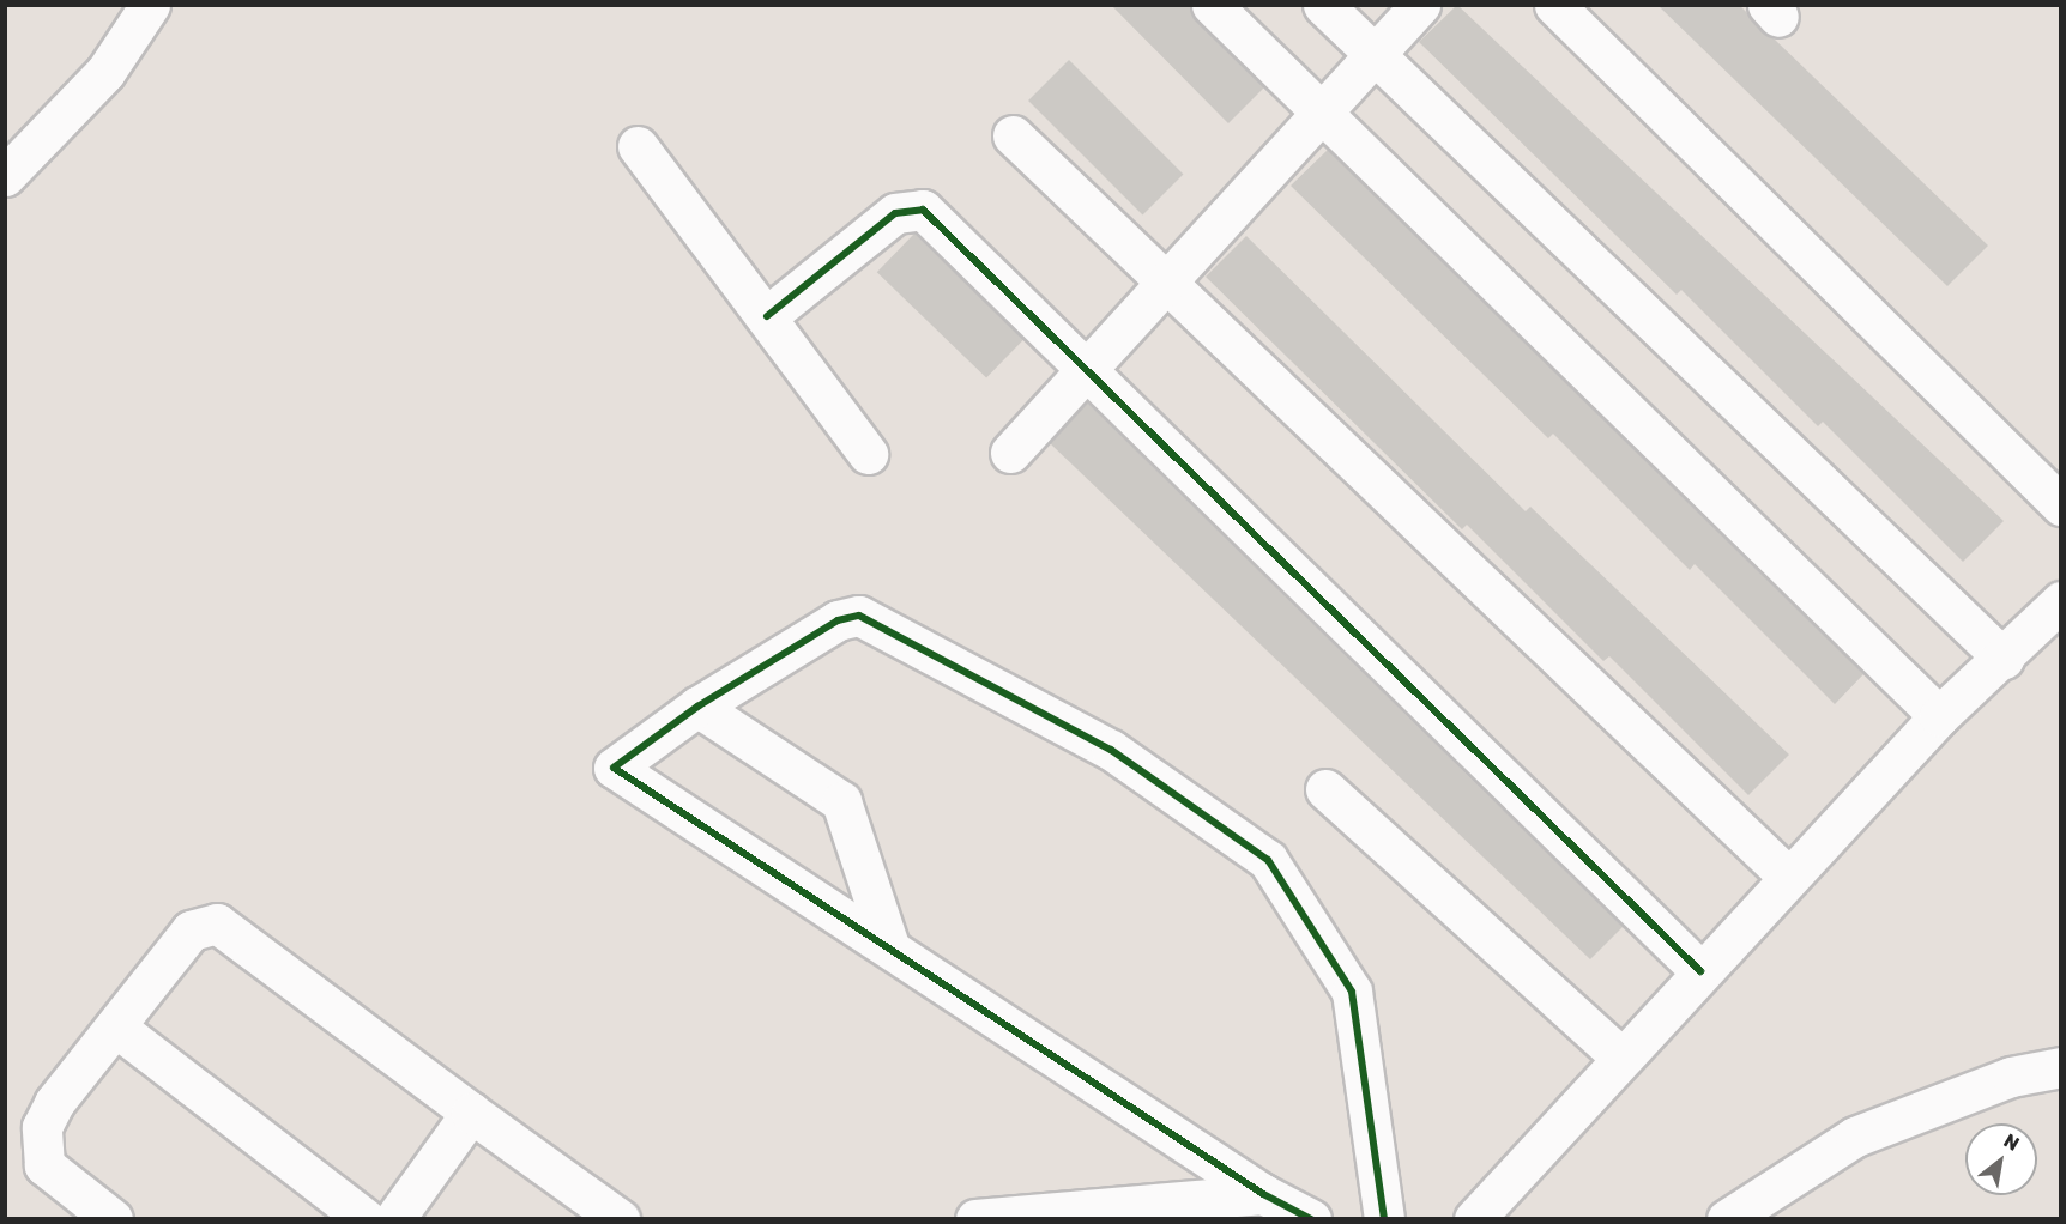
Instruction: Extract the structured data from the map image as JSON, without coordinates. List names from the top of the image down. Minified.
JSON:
{"north":"top right"}
